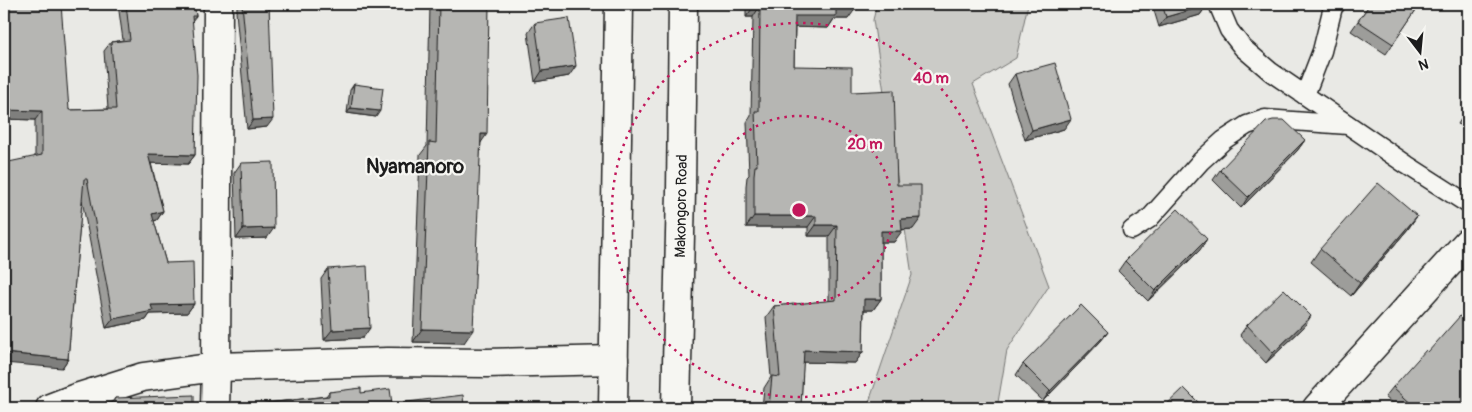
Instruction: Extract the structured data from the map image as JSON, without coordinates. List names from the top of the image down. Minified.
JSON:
{"streets":{"street":["Makongoro Road"]},"districts":["Nyamanoro"],"north":"bottom","rings":["40 m","20 m"]}
